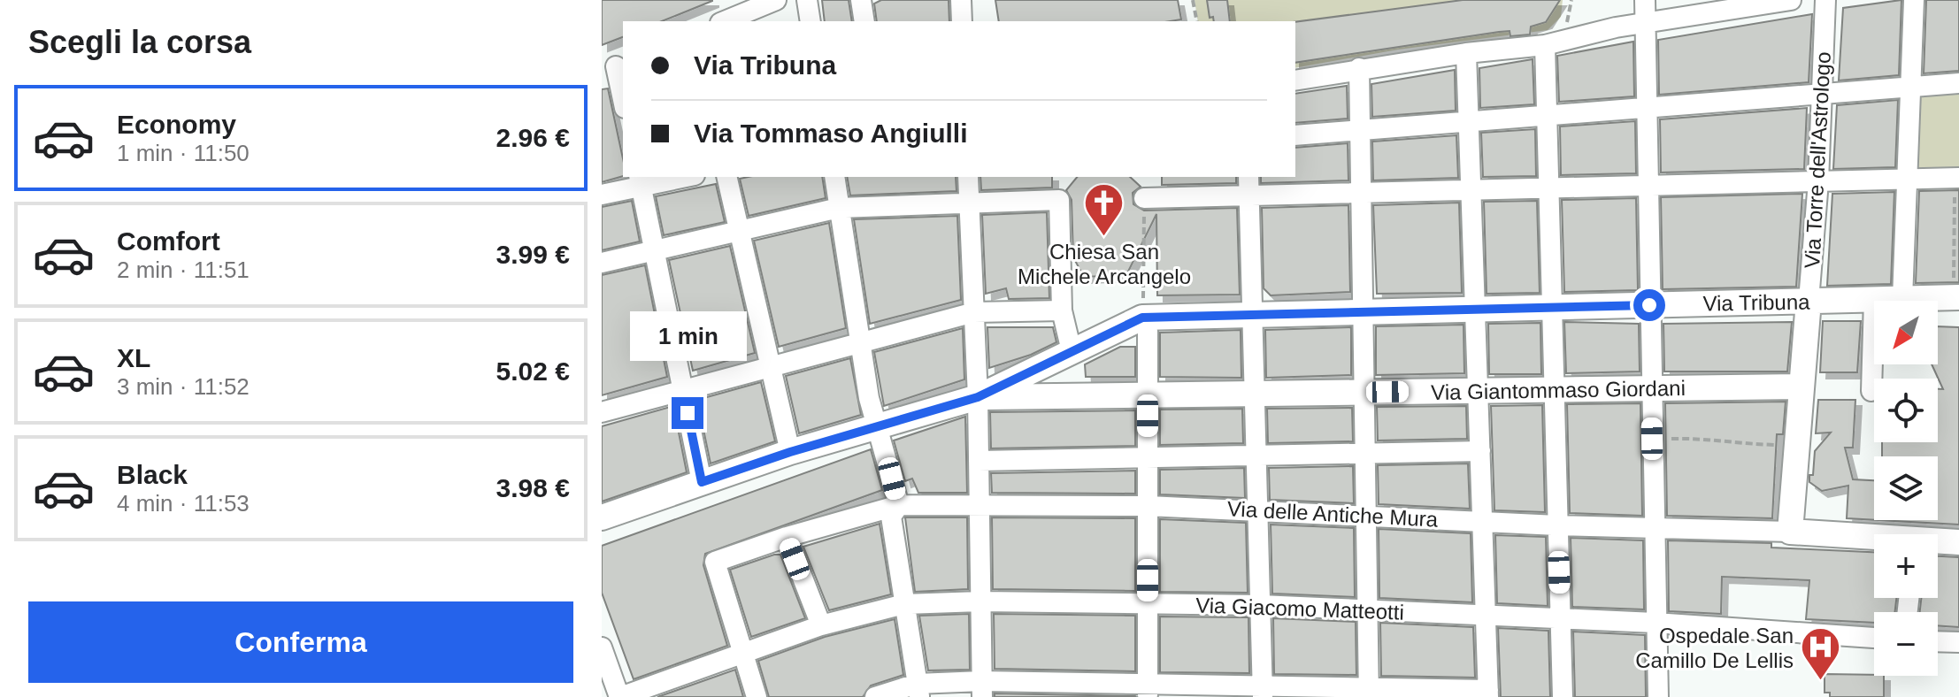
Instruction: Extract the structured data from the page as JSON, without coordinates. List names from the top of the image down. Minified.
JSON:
{"streets":{"main road":["Via Torre dell'Astrologo","Via Tribuna","Via Giantommaso Giordani","Via delle Antiche Mura"],"street":["Via Giacomo Matteotti"]},"crossings":[["Via Torre dell'Astrologo","Via Tribuna"],["Via Torre dell'Astrologo","Via Giantommaso Giordani"],["Via Torre dell'Astrologo","Via delle Antiche Mura"],["Via Tribuna","Via Giantommaso Giordani"],["Via delle Antiche Mura","Via Giacomo Matteotti"]],"places":{"church":["Chiesa San Michele Arcangelo"],"hospital":["Ospedale San Camillo De Lellis"]},"north":"bottom left","page":{"heading":"Scegli la corsa","banner":["Via Tribuna","Via Tommaso Angiulli"],"list":[{"name":"Economy","note":"1 min · 11:50","value":"2.96 €"},{"name":"Comfort","note":"2 min · 11:51","value":"3.99 €"},{"name":"XL","note":"3 min · 11:52","value":"5.02 €"},{"name":"Black","note":"4 min · 11:53","value":"3.98 €"}],"map_buttons":["+","−"],"bubble":"1 min","buttons":"Conferma"}}
